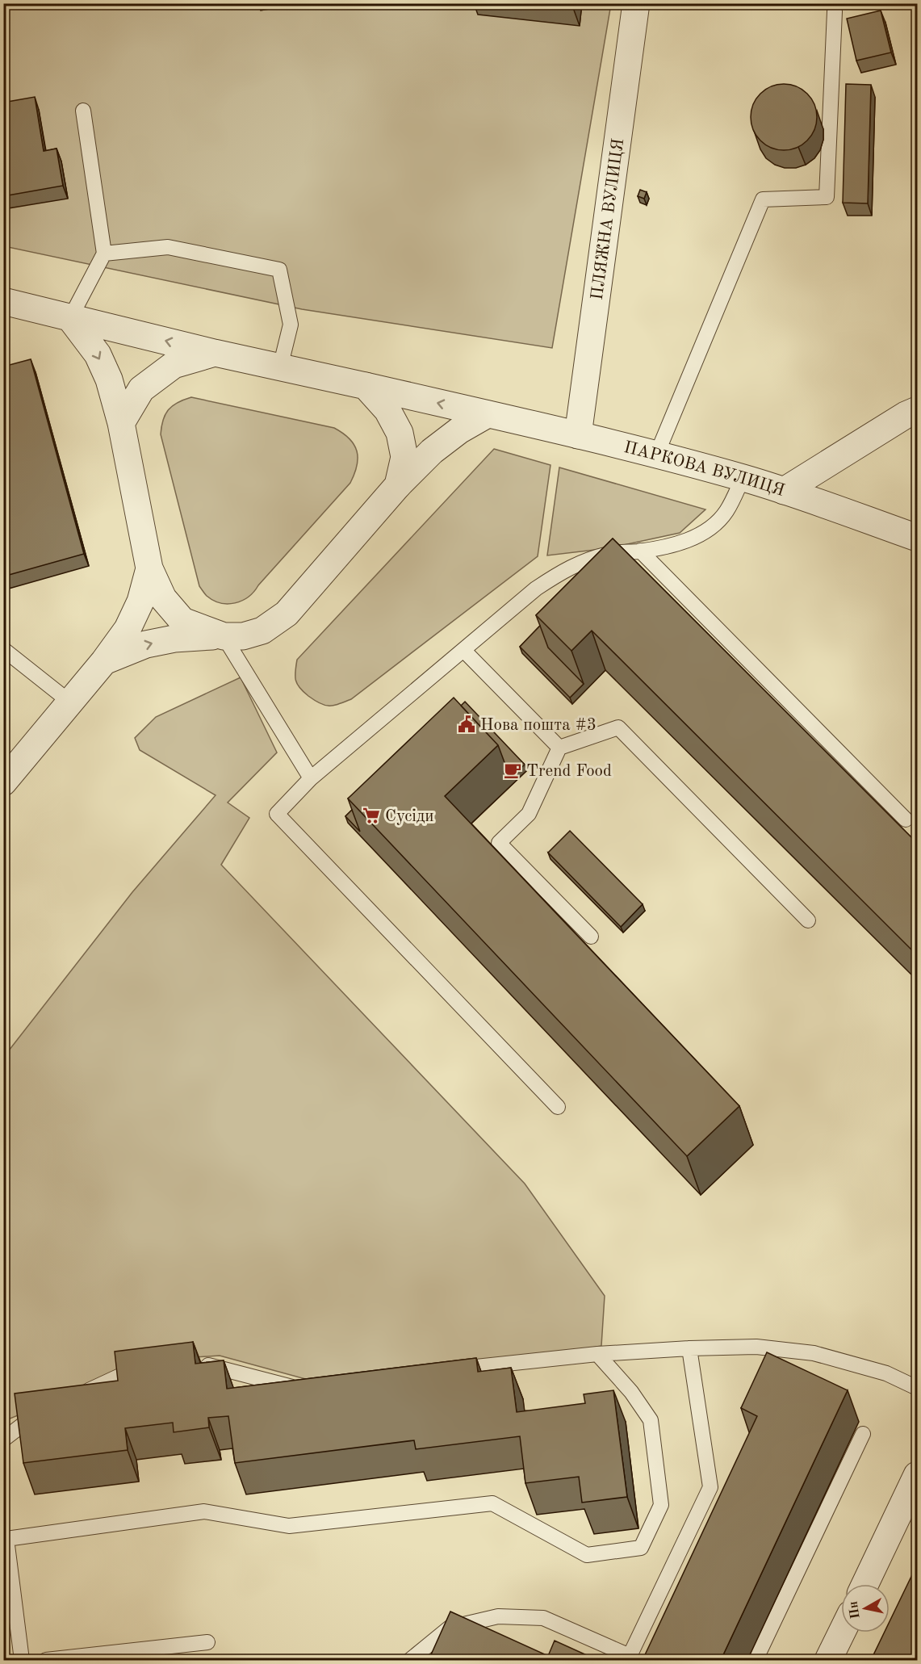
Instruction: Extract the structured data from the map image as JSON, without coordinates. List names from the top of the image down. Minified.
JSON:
{"streets":{"street":["ПЛЯЖНА ВУЛИЦЯ","ПАРКОВА ВУЛИЦЯ"]},"crossings":[["ПЛЯЖНА ВУЛИЦЯ","ПАРКОВА ВУЛИЦЯ"]],"places":{"public building":["Нова пошта #3"],"cafe":["Trend Food"],"supermarket":["Сусіди"]},"north":"left"}
